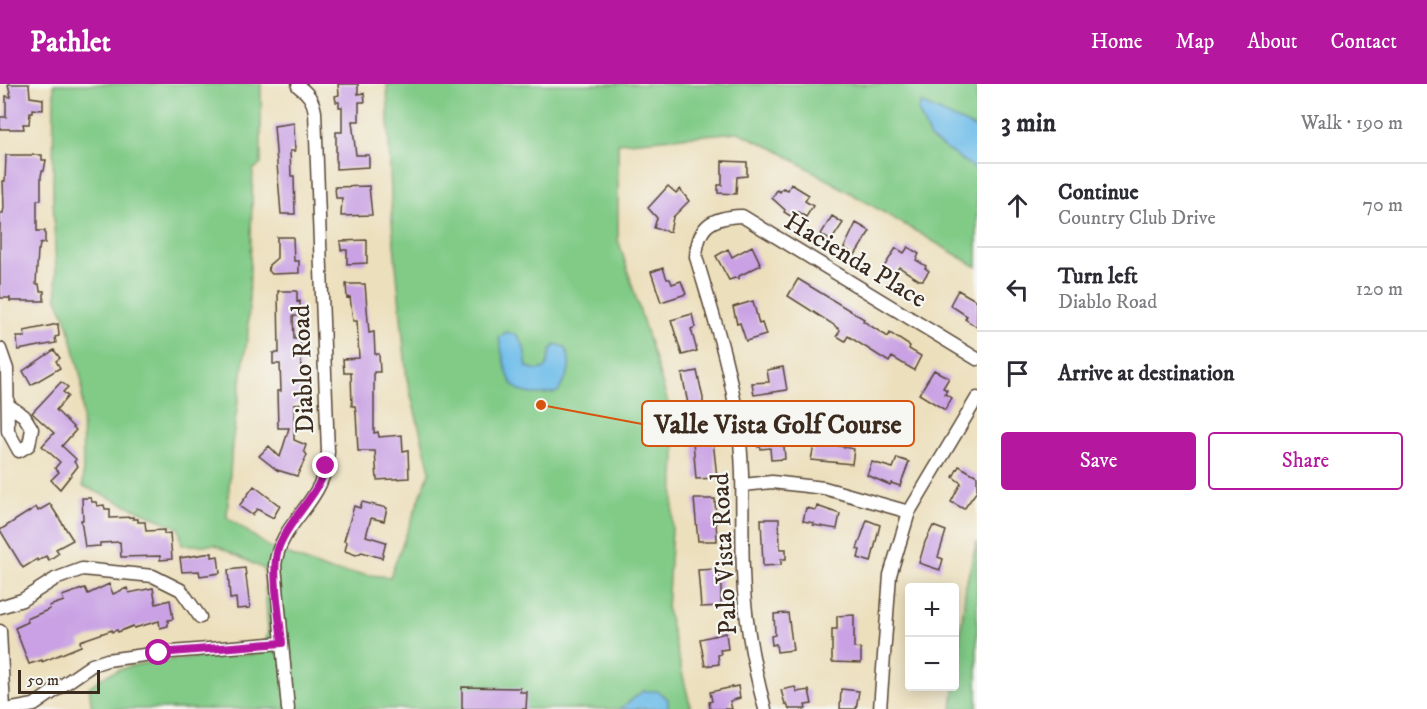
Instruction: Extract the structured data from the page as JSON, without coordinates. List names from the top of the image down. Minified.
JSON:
{"streets":{"street":["Hacienda Place","Diablo Road","Palo Vista Road"]},"crossings":[["Hacienda Place","Palo Vista Road"]],"places":["Valle Vista Golf Course"],"scale_bar":"50 m","page":{"header":"Pathlet","nav":["Home","Map","About","Contact"],"heading":["3 min","Walk · 190 m"],"list":[["Continue","Country Club Drive","70 m"],["Turn left","Diablo Road","120 m"],"Arrive at destination"],"buttons":["Save","Share"],"map_buttons":["+","−"],"scale":"50 m"}}
